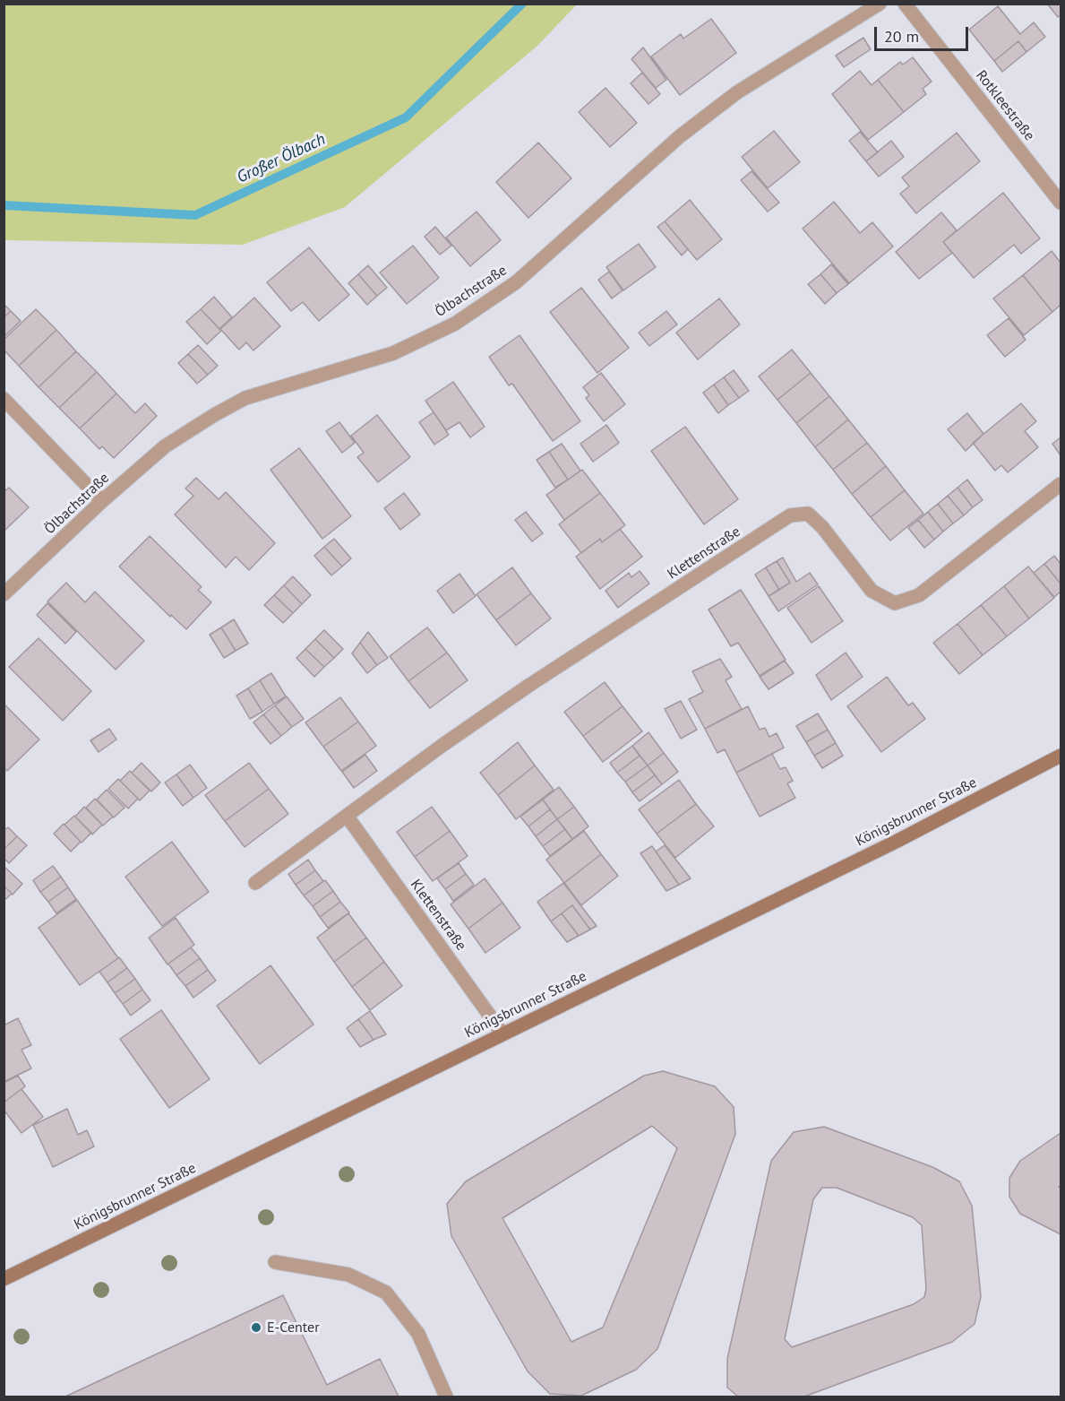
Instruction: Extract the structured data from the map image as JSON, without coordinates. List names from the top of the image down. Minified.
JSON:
{"streets":{"main road":["Königsbrunner Straße"],"street":["Rotkleestraße","Ölbachstraße","Klettenstraße"]},"crossings":[["Klettenstraße","Königsbrunner Straße"]],"water":["Großer Ölbach"],"places":["E-Center"],"scale_bar":"20 m"}
